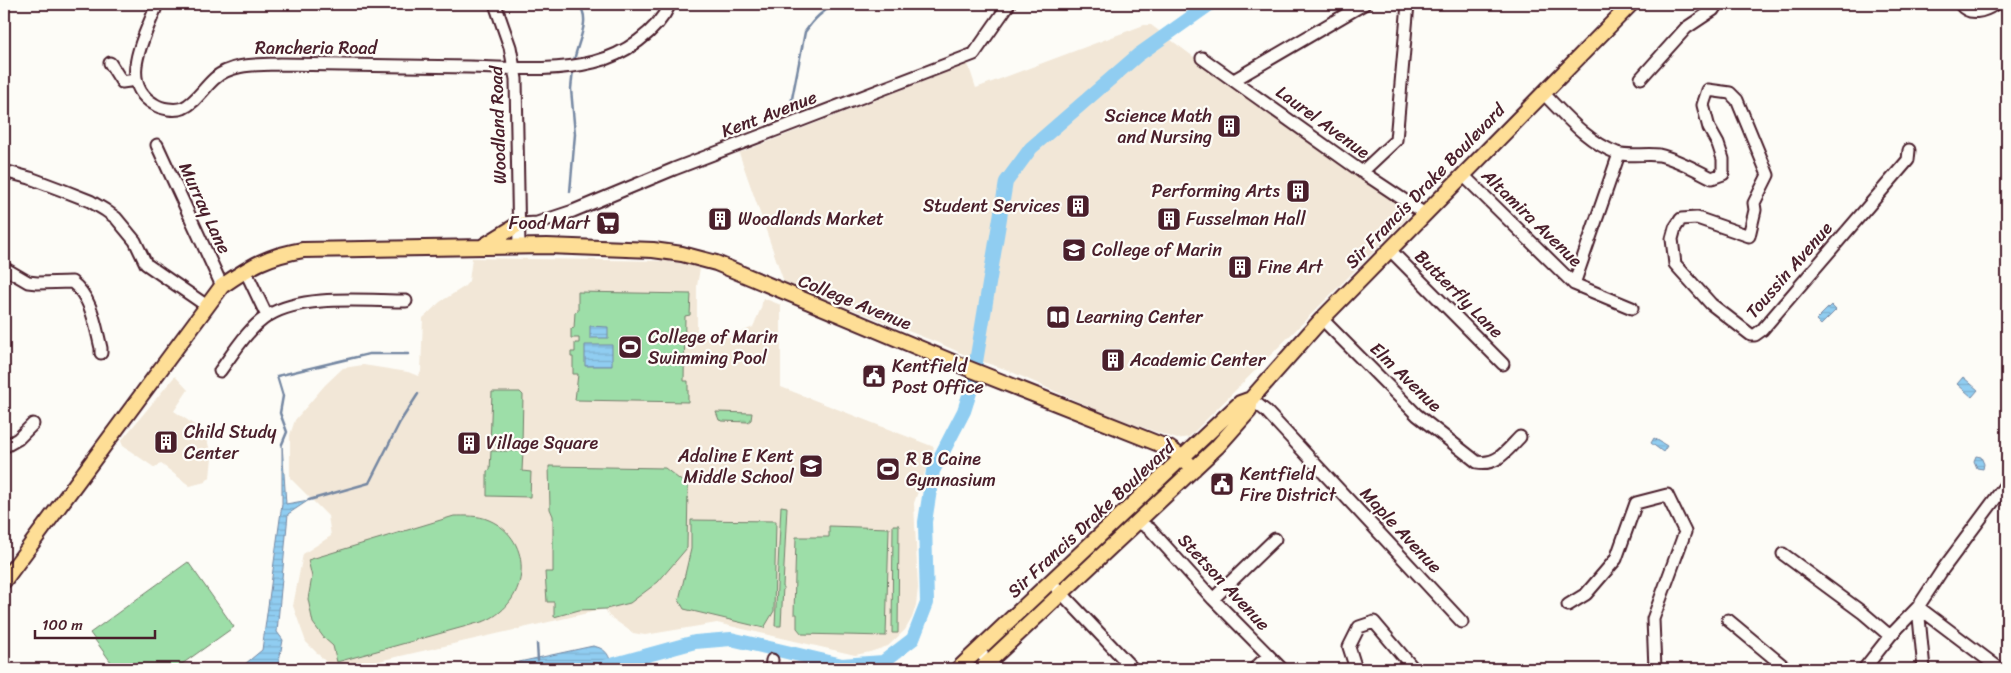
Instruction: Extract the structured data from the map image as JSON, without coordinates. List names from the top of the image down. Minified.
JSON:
{"streets":{"main road":["Sir Francis Drake Boulevard","College Avenue"],"street":["Rancheria Road","Kent Avenue","Laurel Avenue","Woodland Road","Murray Lane","Altamira Avenue","Toussin Avenue","Butterfly Lane","Elm Avenue","Maple Avenue","Stetson Avenue"]},"crossings":[["Rancheria Road","Woodland Road"],["Kent Avenue","Woodland Road"],["Laurel Avenue","Sir Francis Drake Boulevard"],["Woodland Road","College Avenue"],["Sir Francis Drake Boulevard","Altamira Avenue"],["Sir Francis Drake Boulevard","Toussin Avenue"],["Sir Francis Drake Boulevard","Butterfly Lane"],["Sir Francis Drake Boulevard","College Avenue"],["Sir Francis Drake Boulevard","Elm Avenue"],["Sir Francis Drake Boulevard","Maple Avenue"],["Sir Francis Drake Boulevard","Stetson Avenue"],["Murray Lane","College Avenue"]],"places":{"building":["Science Math and Nursing","Performing Arts","Student Services","Woodlands Market","Fusselman Hall","Fine Art","Academic Center","Child Study Center","Village Square"],"supermarket":["Food Mart"],"school or university":["College of Marin","Adaline E Kent Middle School"],"library":["Learning Center"],"sports":["College of Marin Swimming Pool","R B Caine Gymnasium"],"public building":["Kentfield Post Office","Kentfield Fire District"]},"scale_bar":"100 m"}
